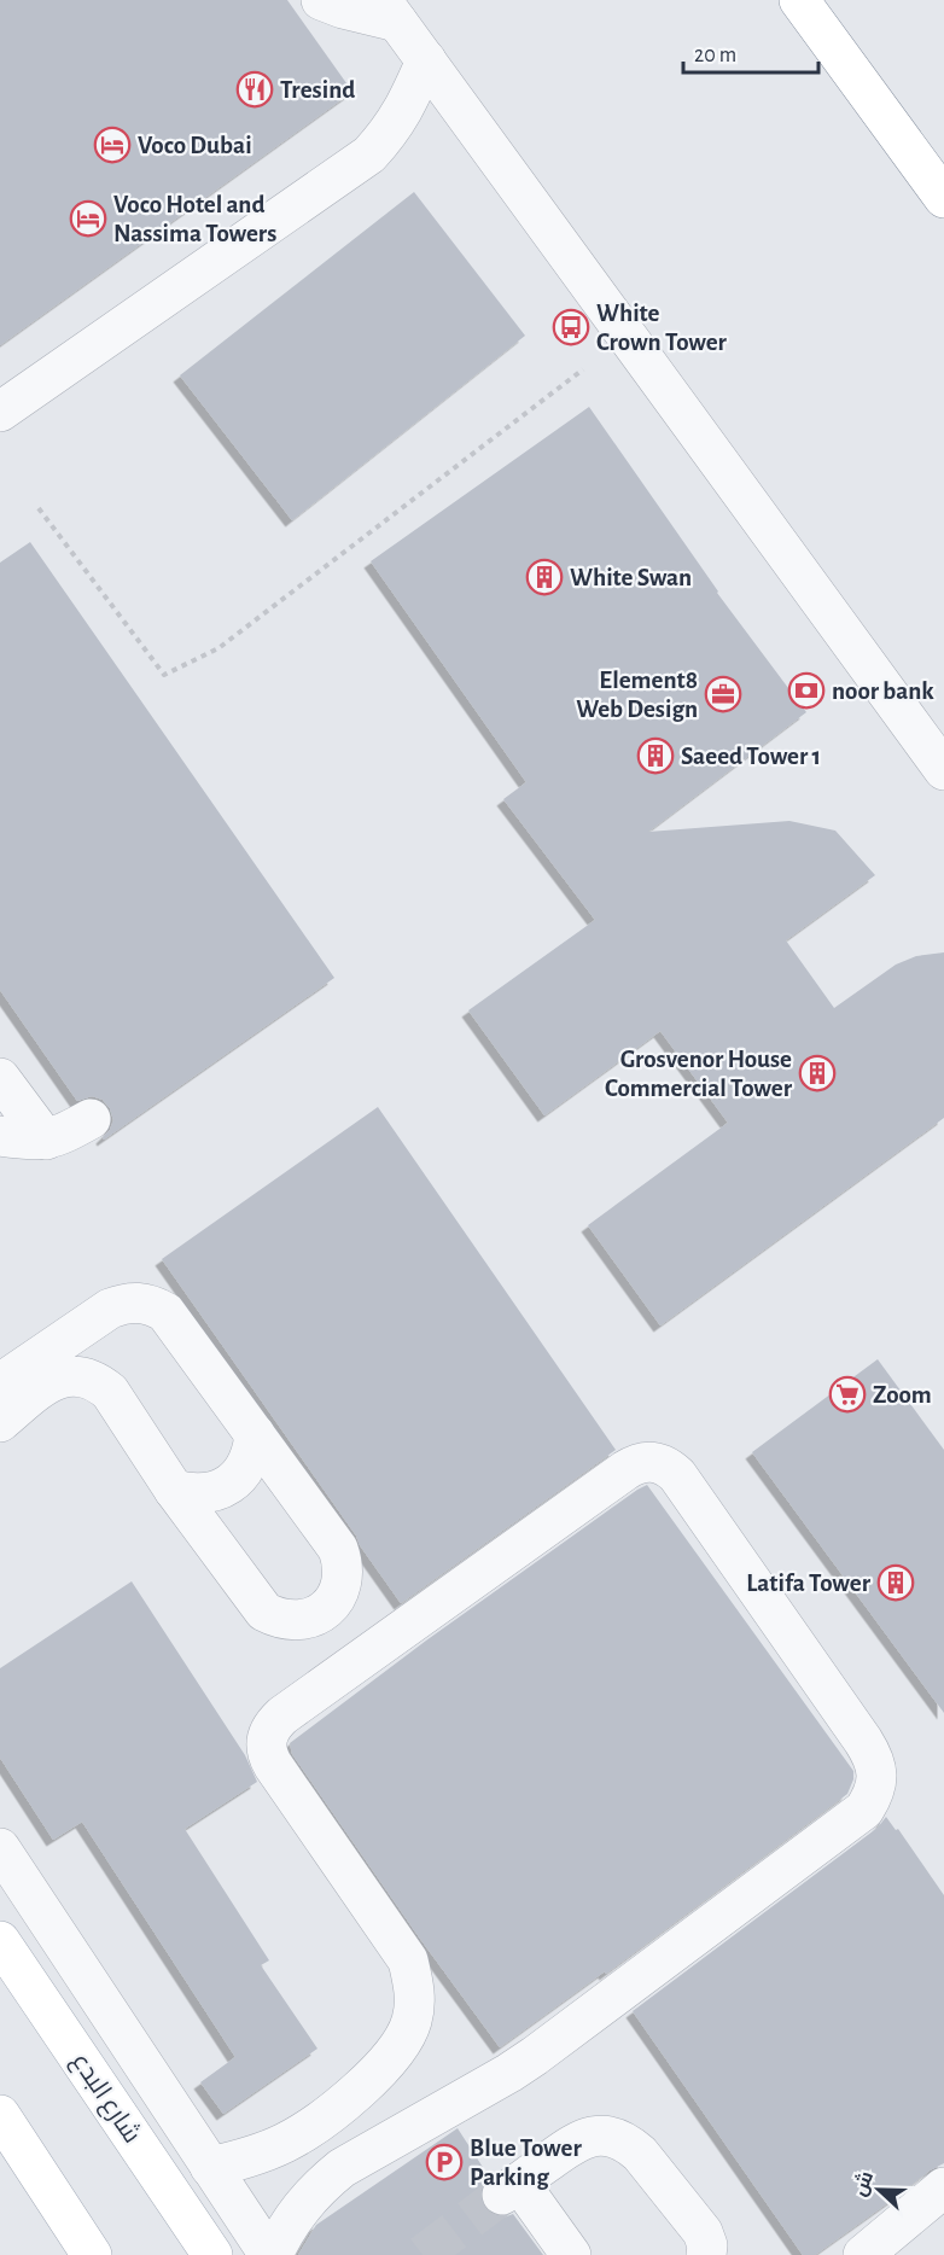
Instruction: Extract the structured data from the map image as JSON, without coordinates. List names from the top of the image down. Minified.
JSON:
{"streets":{"main road":["شارع البدع"]},"places":{"restaurant":["Tresind"],"hotel":["Voco Dubai","Voco Hotel and Nassima Towers"],"bus stop":["White Crown Tower"],"building":["White Swan","Saeed Tower 1","Grosvenor House Commercial Tower","Latifa Tower"],"bank":["noor bank"],"office":["Element8 Web Design"],"supermarket":["Zoom"],"parking":["Blue Tower Parking"]},"scale_bar":"20 m","north":"left"}
